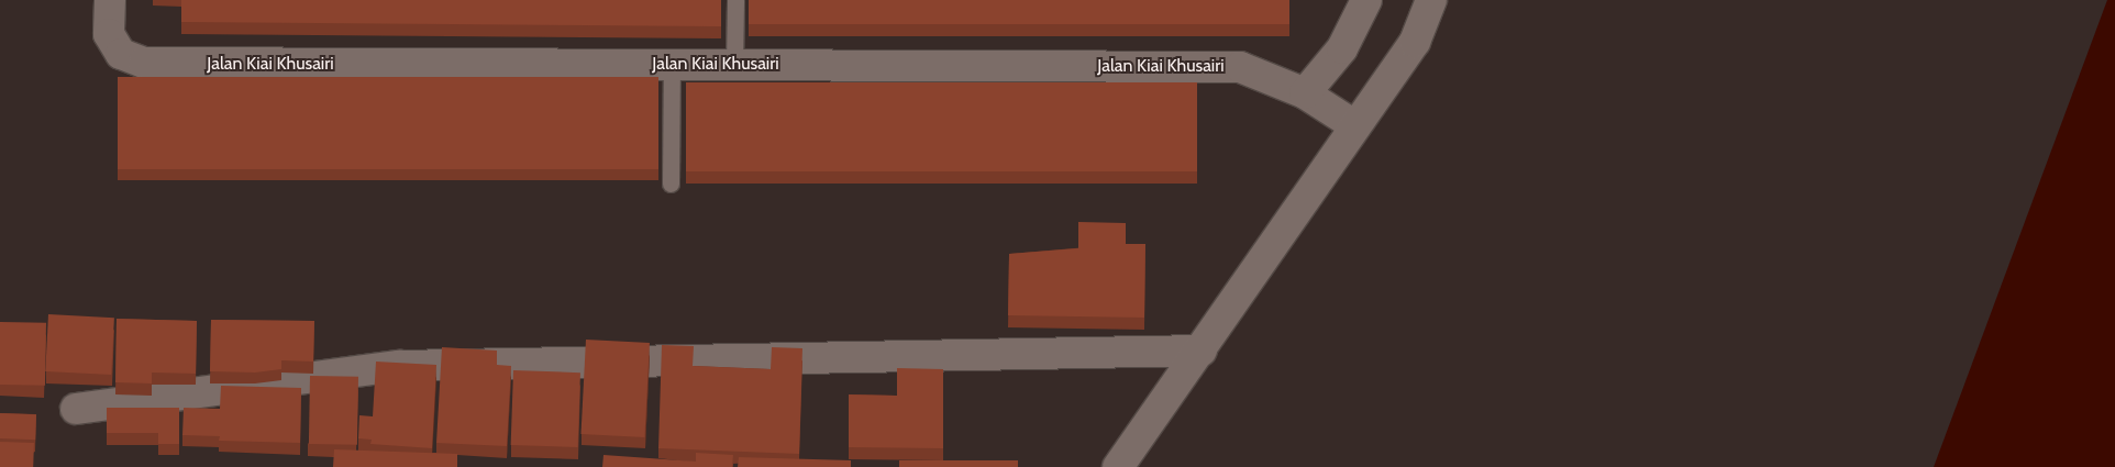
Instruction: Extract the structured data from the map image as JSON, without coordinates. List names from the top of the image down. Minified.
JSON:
{"streets":{"street":["Jalan Kiai Khusairi"]}}
